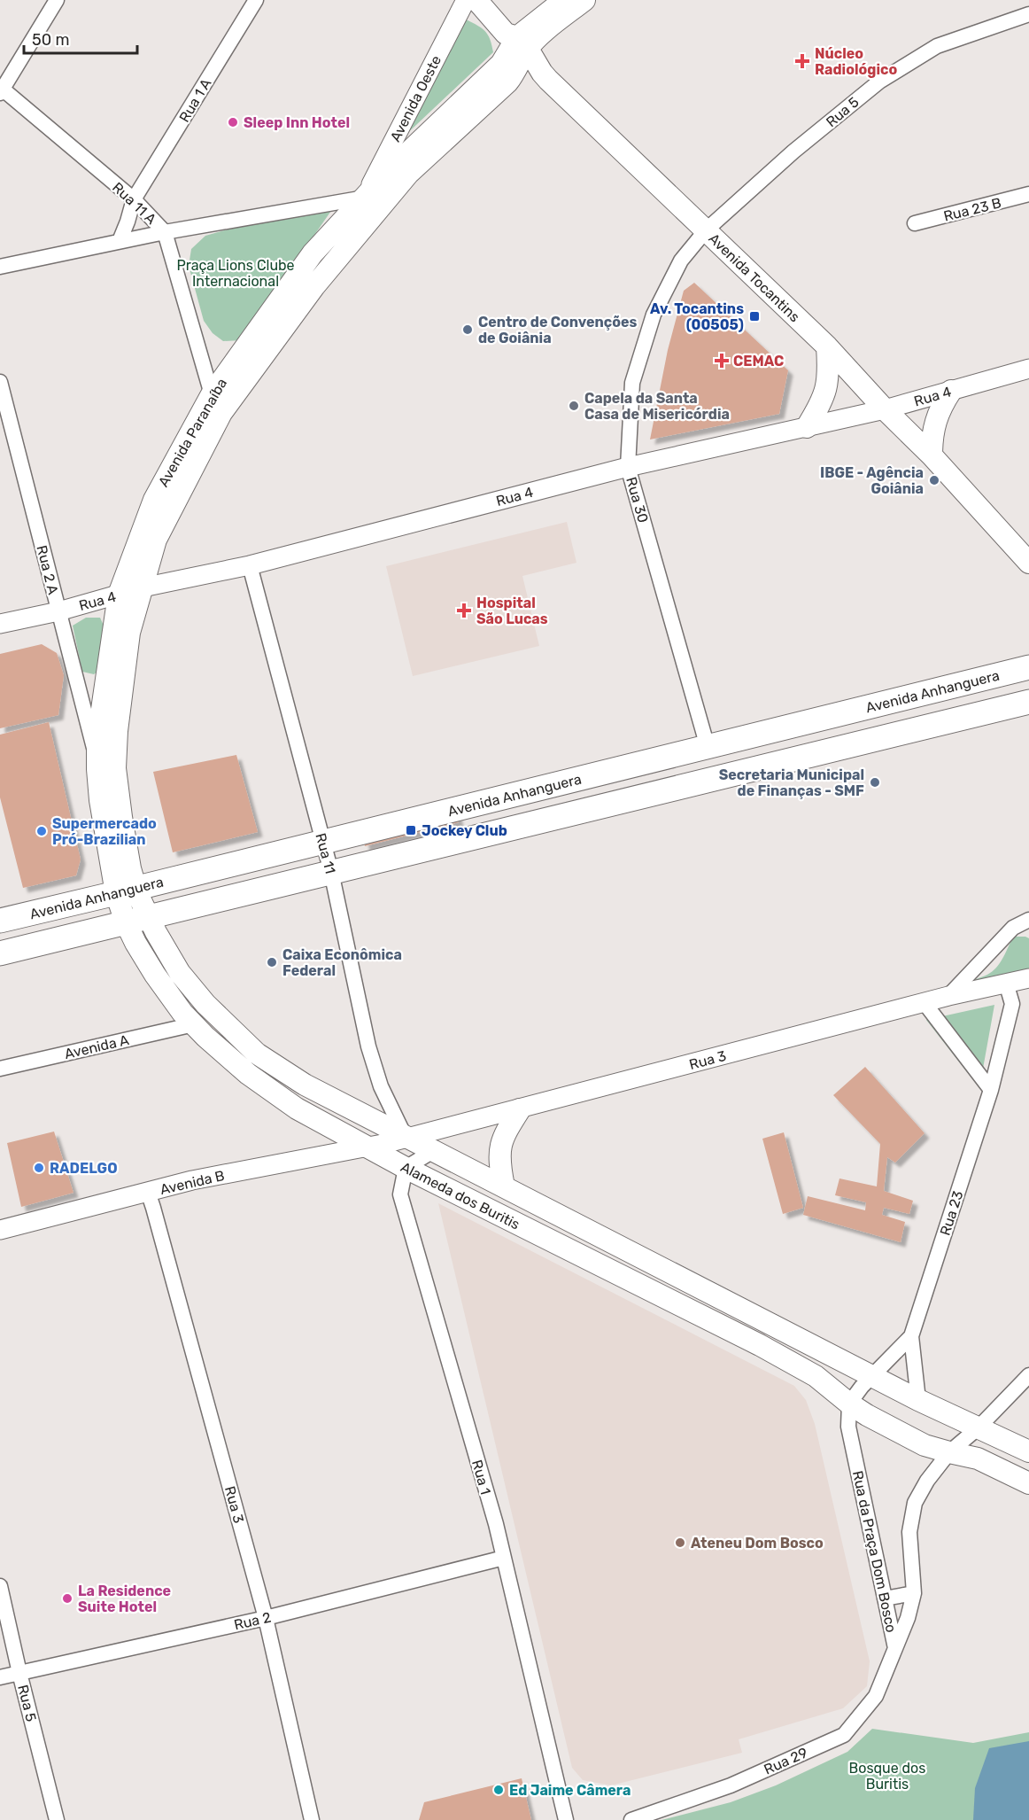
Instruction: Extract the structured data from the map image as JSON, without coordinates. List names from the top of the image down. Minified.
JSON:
{"streets":{"main road":["Avenida Tocantins","Avenida Paranaíba","Avenida Anhanguera","Alameda dos Buritis"],"street":["Avenida Oeste","Rua 1 A","Rua 5","Rua 11 A","Rua 23 B","Rua 4","Rua 30","Rua 2 A","Rua 11","Avenida A","Rua 3","Avenida B","Rua 23","Rua 1","Rua da Praça Dom Bosco","Rua 2","Rua 29"]},"crossings":[["Avenida Oeste","Avenida Paranaíba"],["Rua 1 A","Rua 11 A"],["Rua 5","Avenida Tocantins"],["Rua 5","Rua 30"],["Rua 5","Rua 2"],["Rua 11 A","Avenida Paranaíba"],["Avenida Tocantins","Rua 4"],["Avenida Tocantins","Avenida Paranaíba"],["Avenida Tocantins","Rua 30"],["Rua 4","Avenida Paranaíba"],["Rua 4","Rua 30"],["Rua 4","Rua 2 A"],["Rua 4","Rua 11"],["Avenida Paranaíba","Rua 2 A"],["Avenida Paranaíba","Avenida Anhanguera"],["Avenida Paranaíba","Alameda dos Buritis"],["Rua 30","Avenida Anhanguera"],["Avenida Anhanguera","Rua 11"],["Rua 11","Rua 3"],["Rua 11","Avenida B"],["Rua 11","Alameda dos Buritis"],["Avenida A","Alameda dos Buritis"],["Rua 3","Avenida B"],["Rua 3","Alameda dos Buritis"],["Rua 3","Rua 23"],["Rua 3","Rua 2"],["Avenida B","Alameda dos Buritis"],["Alameda dos Buritis","Rua 23"],["Alameda dos Buritis","Rua 1"],["Alameda dos Buritis","Rua da Praça Dom Bosco"],["Rua 1","Rua 2"],["Rua da Praça Dom Bosco","Rua 29"]],"parks":["Praça Lions Clube Internacional","Bosque dos Buritis"],"places":{"health":["Núcleo Radiológico","CEMAC","Hospital São Lucas"],"other":["Sleep Inn Hotel","Centro de Convenções de Goiânia","Capela da Santa Casa de Misericórdia","IBGE - Agência Goiânia","Secretaria Municipal de Finanças - SMF","Supermercado Pró-Brazilian","Caixa Econômica Federal","RADELGO","Ateneu Dom Bosco","La Residence Suite Hotel","Ed Jaime Câmera"],"transit":["Av. Tocantins (00505)","Jockey Club"]},"scale_bar":"50 m"}
